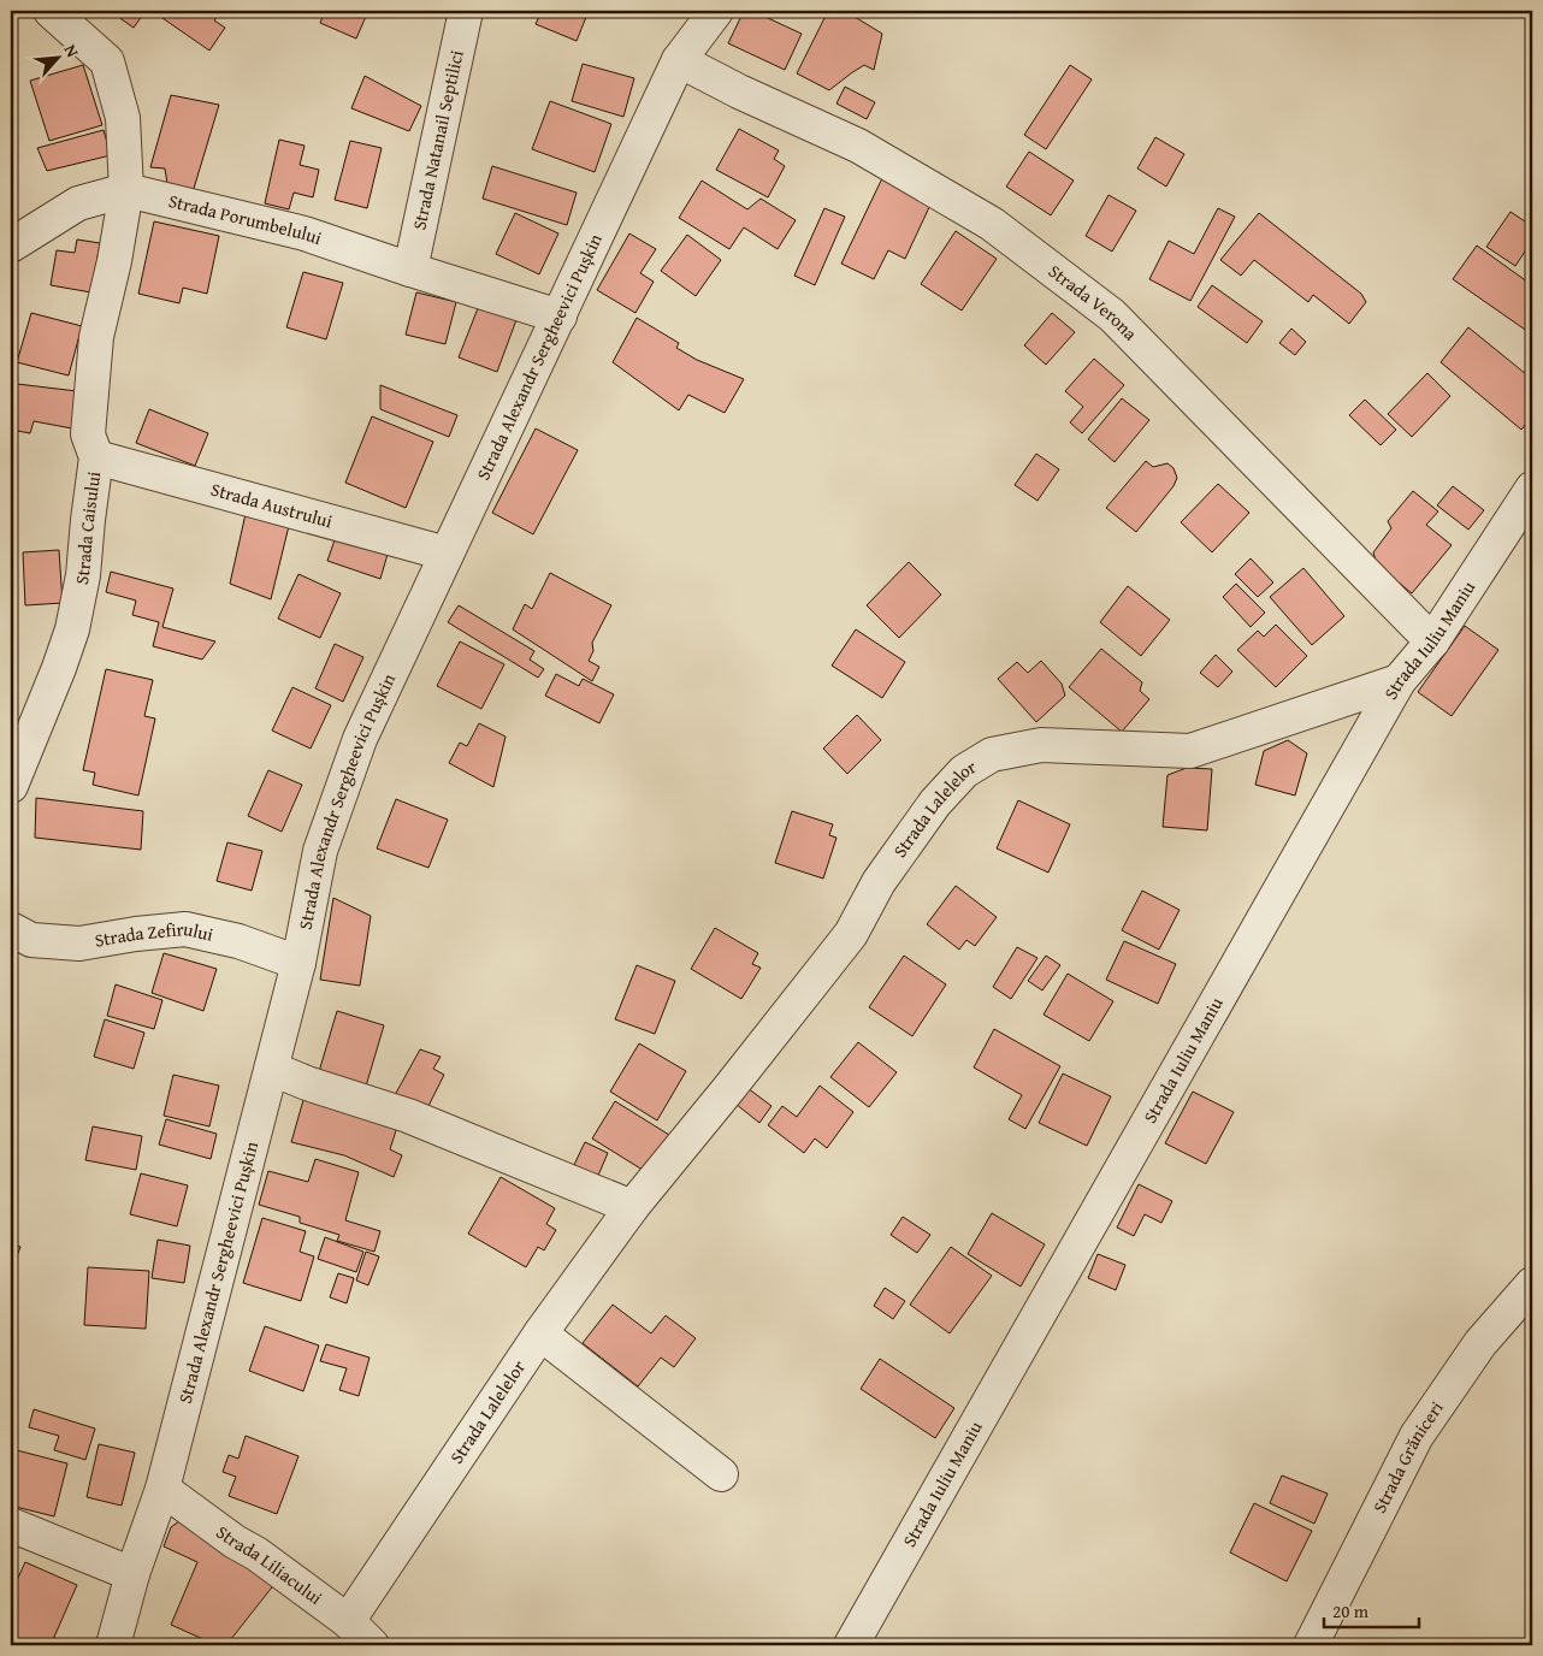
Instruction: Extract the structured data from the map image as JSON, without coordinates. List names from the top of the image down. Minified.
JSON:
{"streets":{"street":["Strada Natanail Septilici","Strada Porumbelului","Strada Verona","Strada Alexandr Sergheevici Pușkin","Strada Austrului","Strada Caisului","Strada Iuliu Maniu","Strada Lalelelor","Strada Zefirului","Strada Grăniceri","Strada Liliacului"]},"crossings":[["Strada Natanail Septilici","Strada Porumbelului"],["Strada Porumbelului","Strada Alexandr Sergheevici Pușkin"],["Strada Porumbelului","Strada Caisului"],["Strada Verona","Strada Alexandr Sergheevici Pușkin"],["Strada Verona","Strada Iuliu Maniu"],["Strada Alexandr Sergheevici Pușkin","Strada Austrului"],["Strada Alexandr Sergheevici Pușkin","Strada Zefirului"],["Strada Alexandr Sergheevici Pușkin","Strada Liliacului"],["Strada Austrului","Strada Caisului"],["Strada Iuliu Maniu","Strada Lalelelor"],["Strada Lalelelor","Strada Liliacului"]],"scale_bar":"20 m","north":"top right"}
